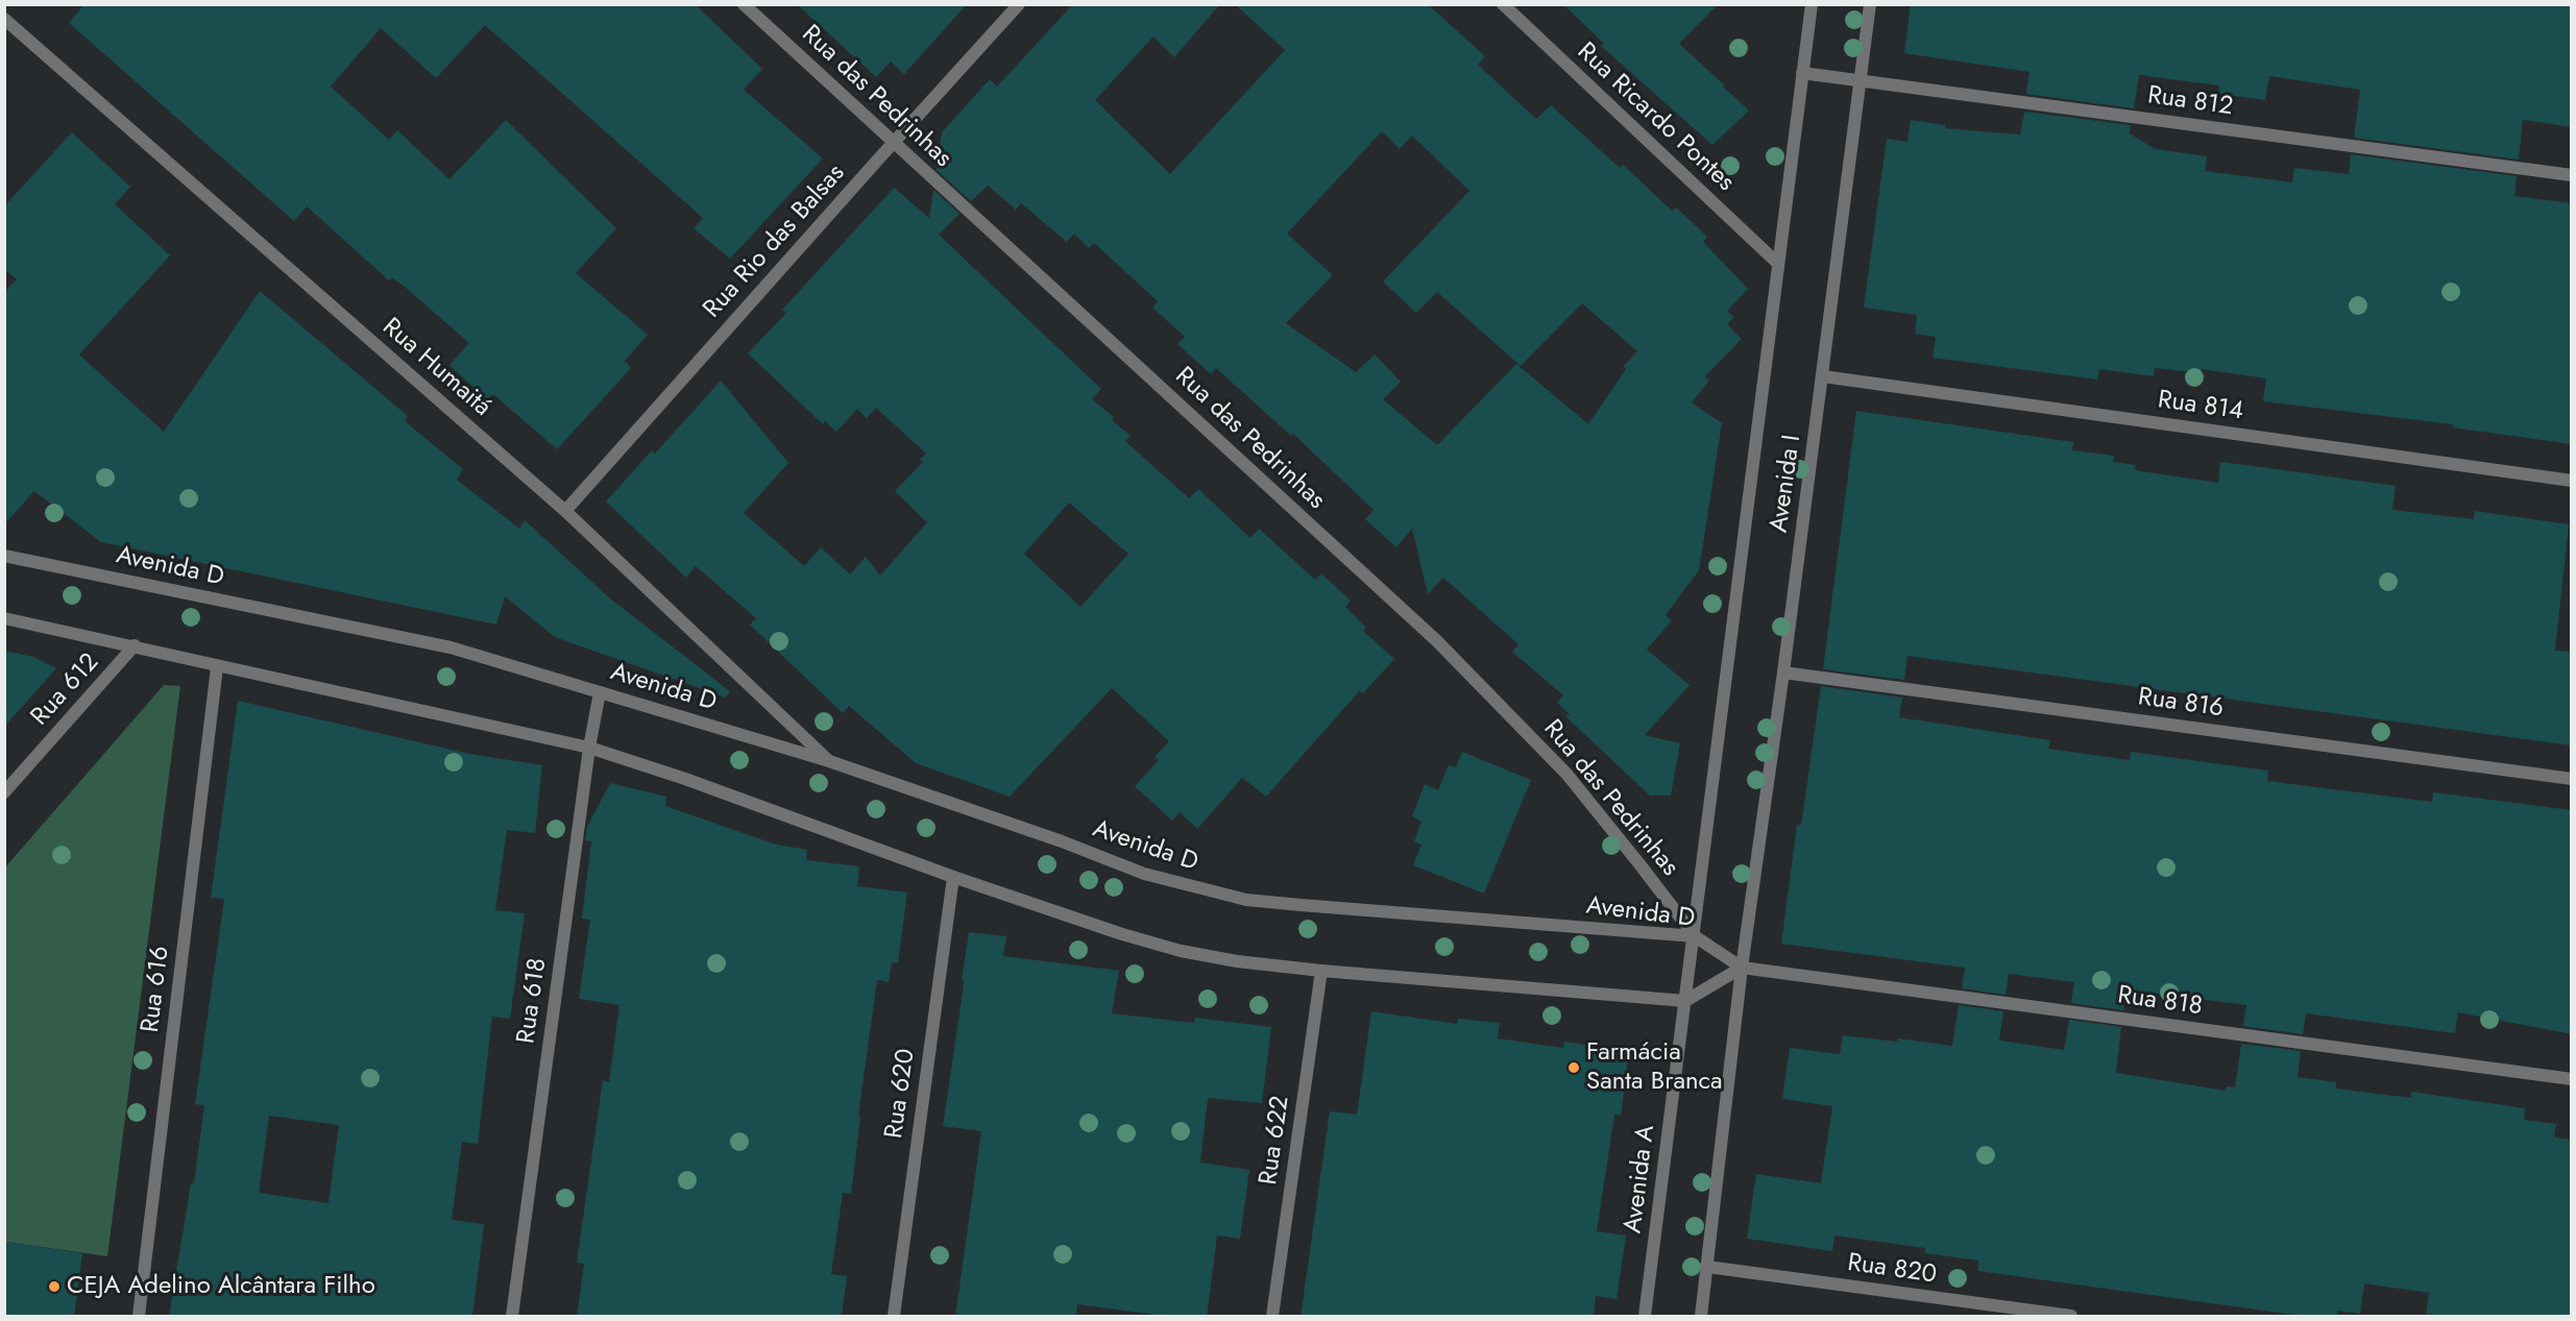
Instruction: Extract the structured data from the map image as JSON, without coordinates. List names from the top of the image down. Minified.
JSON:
{"streets":{"street":["Rua das Pedrinhas","Rua 812","Rua Ricardo Pontes","Rua Rio das Balsas","Rua Humaitá","Rua 814","Avenida I","Avenida D","Rua 612","Rua 816","Rua 616","Rua 618","Rua 818","Rua 620","Rua 622","Avenida A","Rua 820"]},"crossings":[["Rua das Pedrinhas","Rua Rio das Balsas"],["Rua das Pedrinhas","Avenida I"],["Rua das Pedrinhas","Avenida D"],["Rua das Pedrinhas","Avenida A"],["Rua 812","Avenida I"],["Rua Ricardo Pontes","Avenida I"],["Rua Rio das Balsas","Rua Humaitá"],["Rua Humaitá","Avenida D"],["Rua 814","Avenida I"],["Avenida I","Avenida D"],["Avenida I","Rua 816"],["Avenida I","Rua 818"],["Avenida I","Avenida A"],["Avenida D","Rua 618"],["Avenida D","Rua 818"],["Avenida D","Avenida A"]],"places":["Farmácia Santa Branca","CEJA Adelino Alcântara Filho"]}
